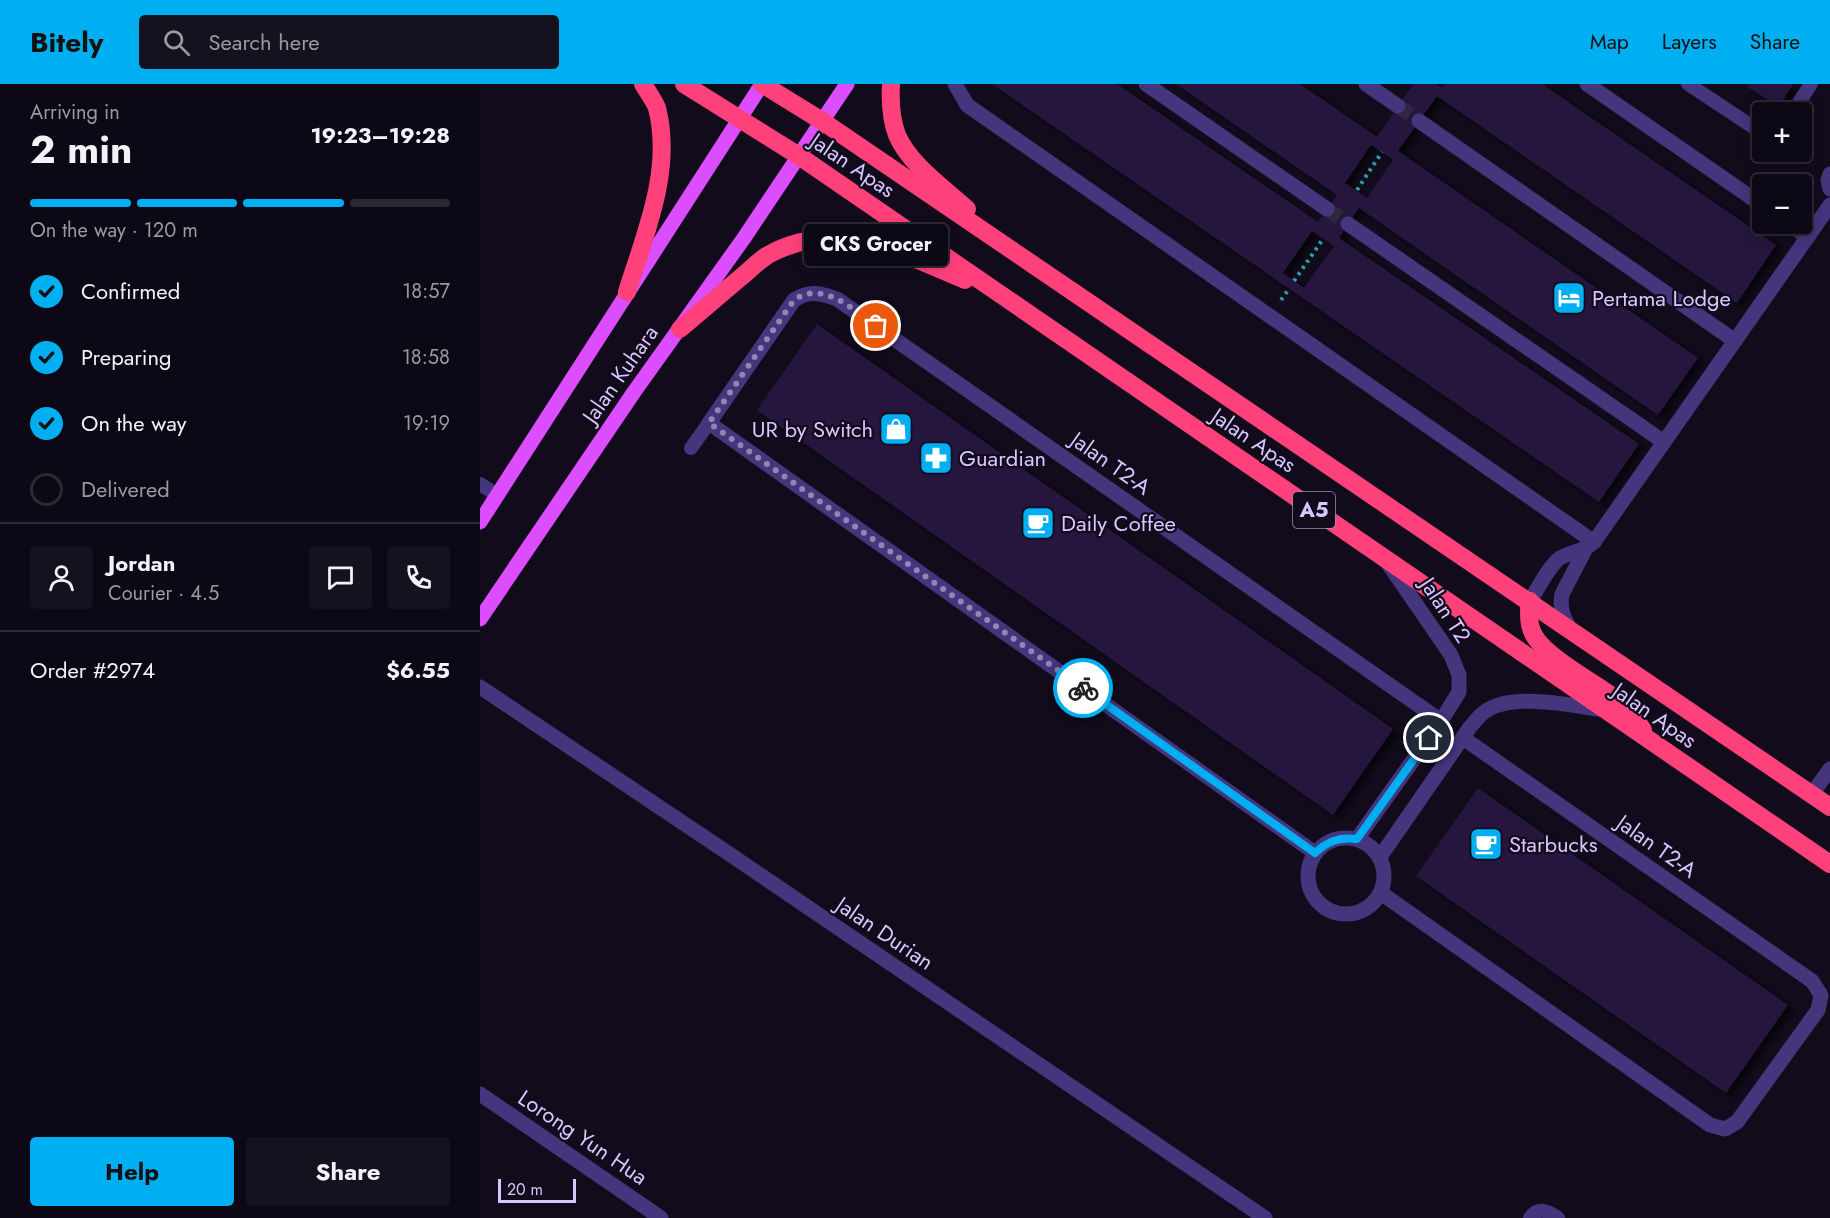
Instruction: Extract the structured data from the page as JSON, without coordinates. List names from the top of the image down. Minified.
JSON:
{"streets":{"highway":["Jalan Apas","A5"],"main road":["Jalan Kuhara"],"street":["Jalan T2-A","Jalan T2","Jalan Durian","Lorong Yun Hua"]},"crossings":[["Jalan Apas","Jalan Kuhara"],["Jalan Apas","A5"],["Jalan Apas","Jalan T2"],["Jalan Kuhara","A5"],["Jalan T2-A","Jalan T2"]],"places":{"hotel":["Pertama Lodge"],"other":["CKS Grocer"],"shop":["UR by Switch"],"pharmacy":["Guardian"],"cafe":["Daily Coffee","Starbucks"]},"scale_bar":"20 m","page":{"header":"Bitely","search":"Search here","nav":["Map","Layers","Share"],"heading":["2 min","Arriving in","19:23–19:28"],"panel":["Jordan","Courier · 4.5","Order #2974","$6.55"],"map_buttons":["+","−"],"bar":"On the way · 120 m","bubble":"CKS Grocer","list":[["Confirmed","18:57"],["Preparing","18:58"],["On the way","19:19"],"Delivered"],"buttons":["Help","Share"],"scale":"20 m"}}
